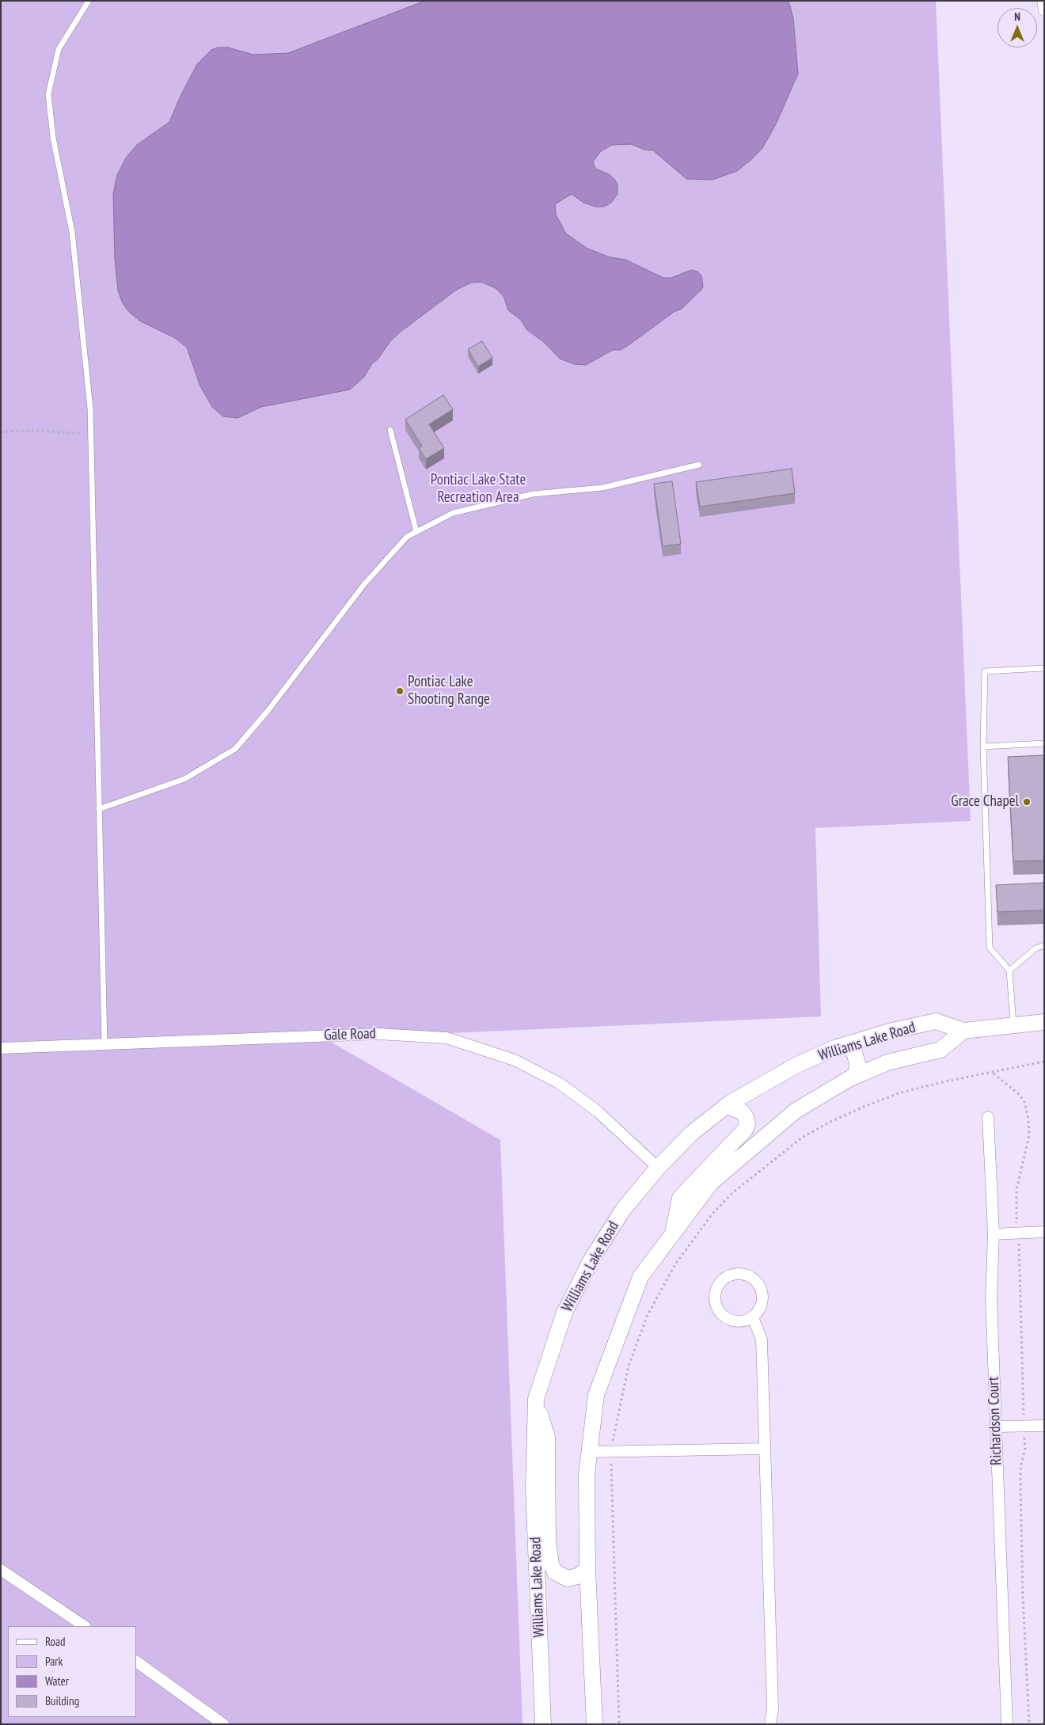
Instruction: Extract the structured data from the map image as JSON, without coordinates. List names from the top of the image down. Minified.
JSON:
{"streets":{"main road":["Williams Lake Road"],"street":["Gale Road","Richardson Court"]},"crossings":[["Gale Road","Williams Lake Road"]],"parks":["Pontiac Lake State Recreation Area"],"places":["Pontiac Lake Shooting Range","Grace Chapel"],"legend":["Road","Park","Water","Building"],"north":"top"}
